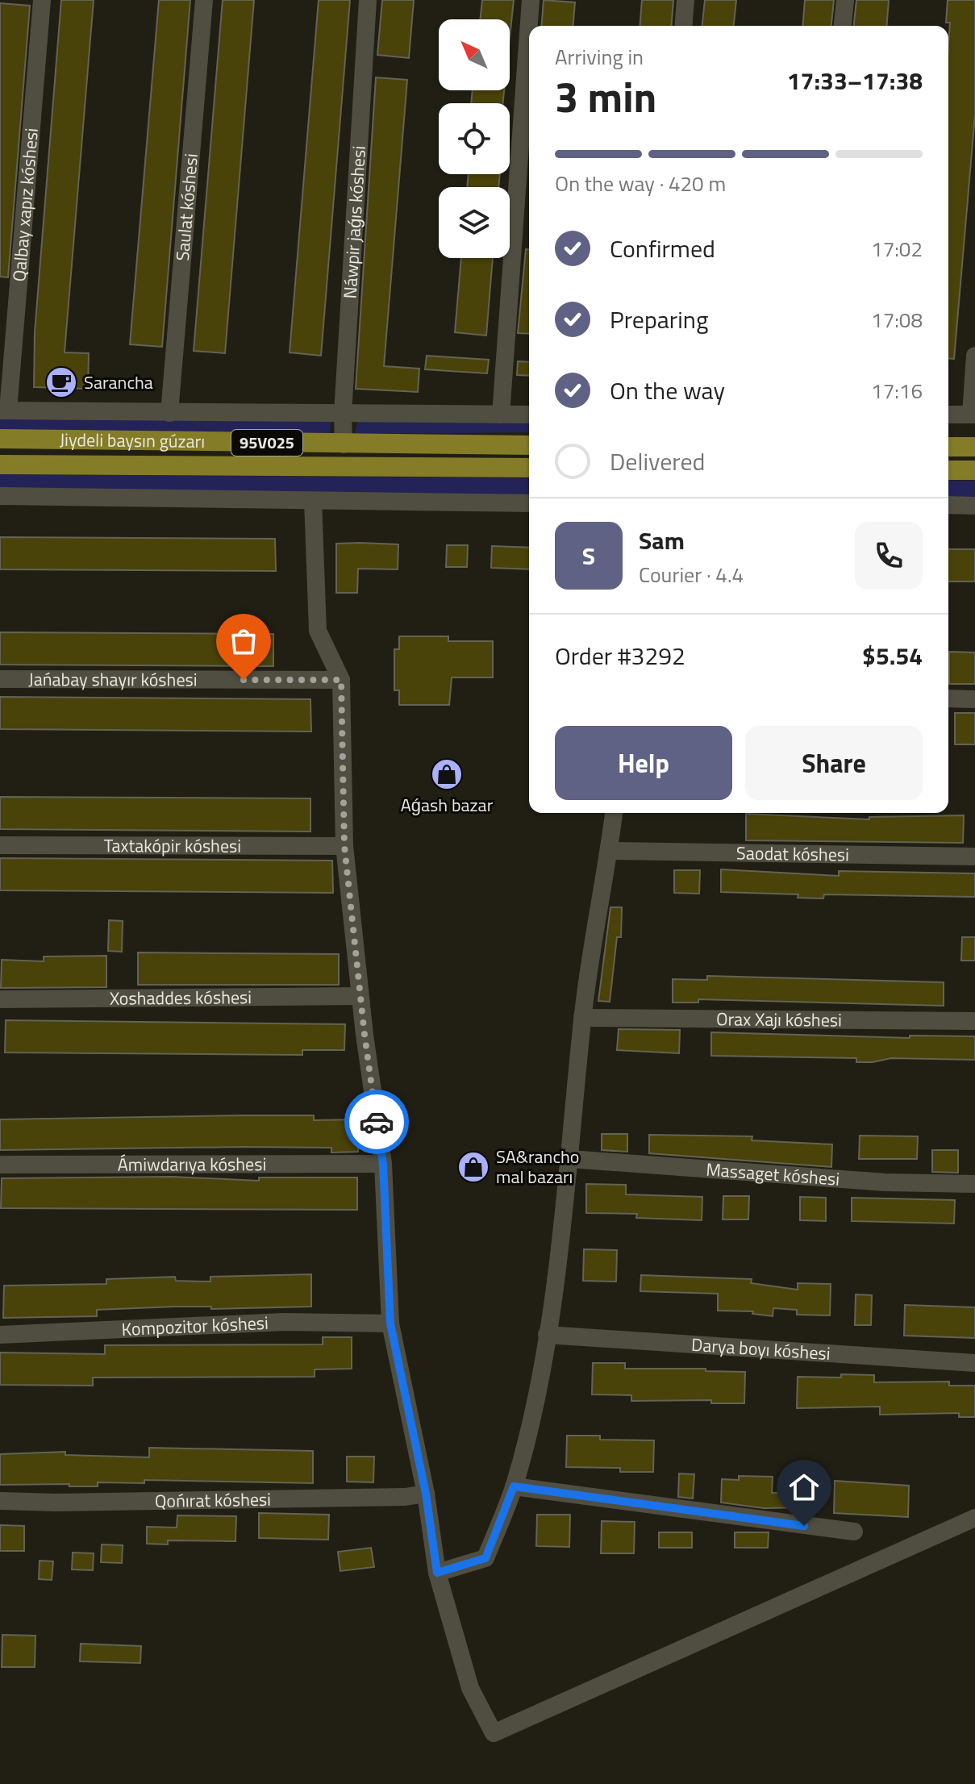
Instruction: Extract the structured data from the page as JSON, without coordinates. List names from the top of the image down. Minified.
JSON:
{"streets":{"main road":["Jiydeli baysın gúzarı","95V025"],"street":["Qalbay xapız kóshesi","Saulat kóshesi","Náwpir jaǵıs kóshesi","Jańabay shayır kóshesi","Taxtakópir kóshesi","Saodat kóshesi","Xoshaddes kóshesi","Orax Xajı kóshesi","Ámiwdarıya kóshesi","Massaget kóshesi","Kompozitor kóshesi","Darya boyı kóshesi","Qońırat kóshesi"]},"crossings":[["Náwpir jaǵıs kóshesi","Jiydeli baysın gúzarı"]],"places":{"cafe":["Sarancha"],"shop":["Aǵash bazar","SA&rancho mal bazarı"]},"north":"top left","page":{"heading":["3 min","Arriving in","17:33–17:38"],"panel":["Sam","Courier · 4.4","Order #3292","$5.54"],"bar":"On the way · 420 m","list":[["Confirmed","17:02"],["Preparing","17:08"],["On the way","17:16"],"Delivered"],"round":"S","buttons":["Help","Share"]}}
